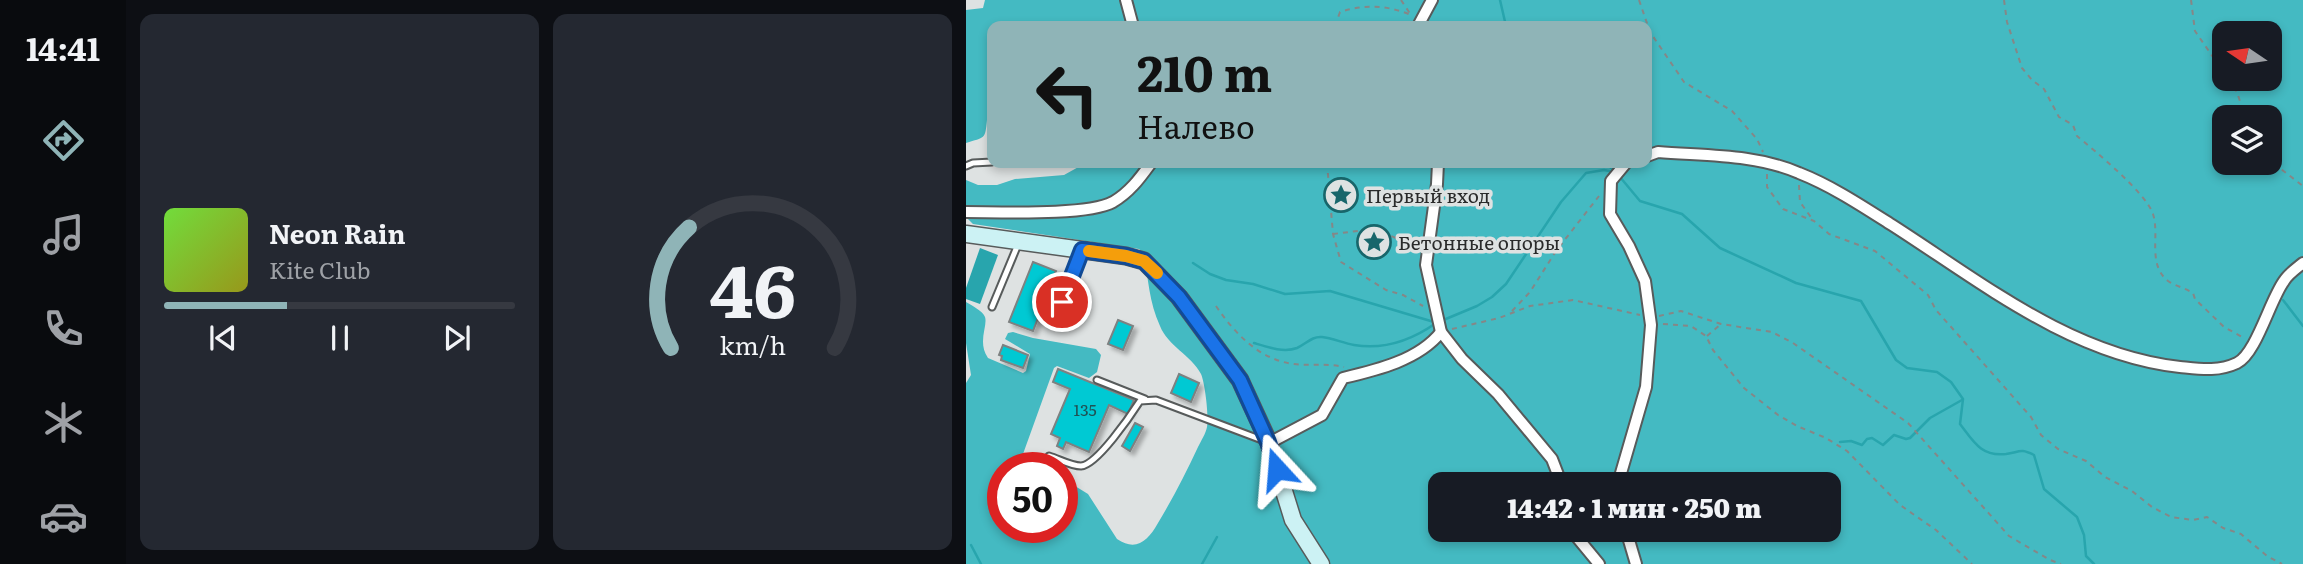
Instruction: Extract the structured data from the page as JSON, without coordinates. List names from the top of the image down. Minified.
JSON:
{"places":{"place":["Первый вход","Бетонные опоры"]},"house_numbers":["135"],"north":"left","page":{"tabs":"14:41","turn":["210 m","Налево"],"song":["Neon Rain","Kite Club"],"limit":"50","trip":"14:42 · 1 мин · 250 m","gauge":["46","km/h"]}}
